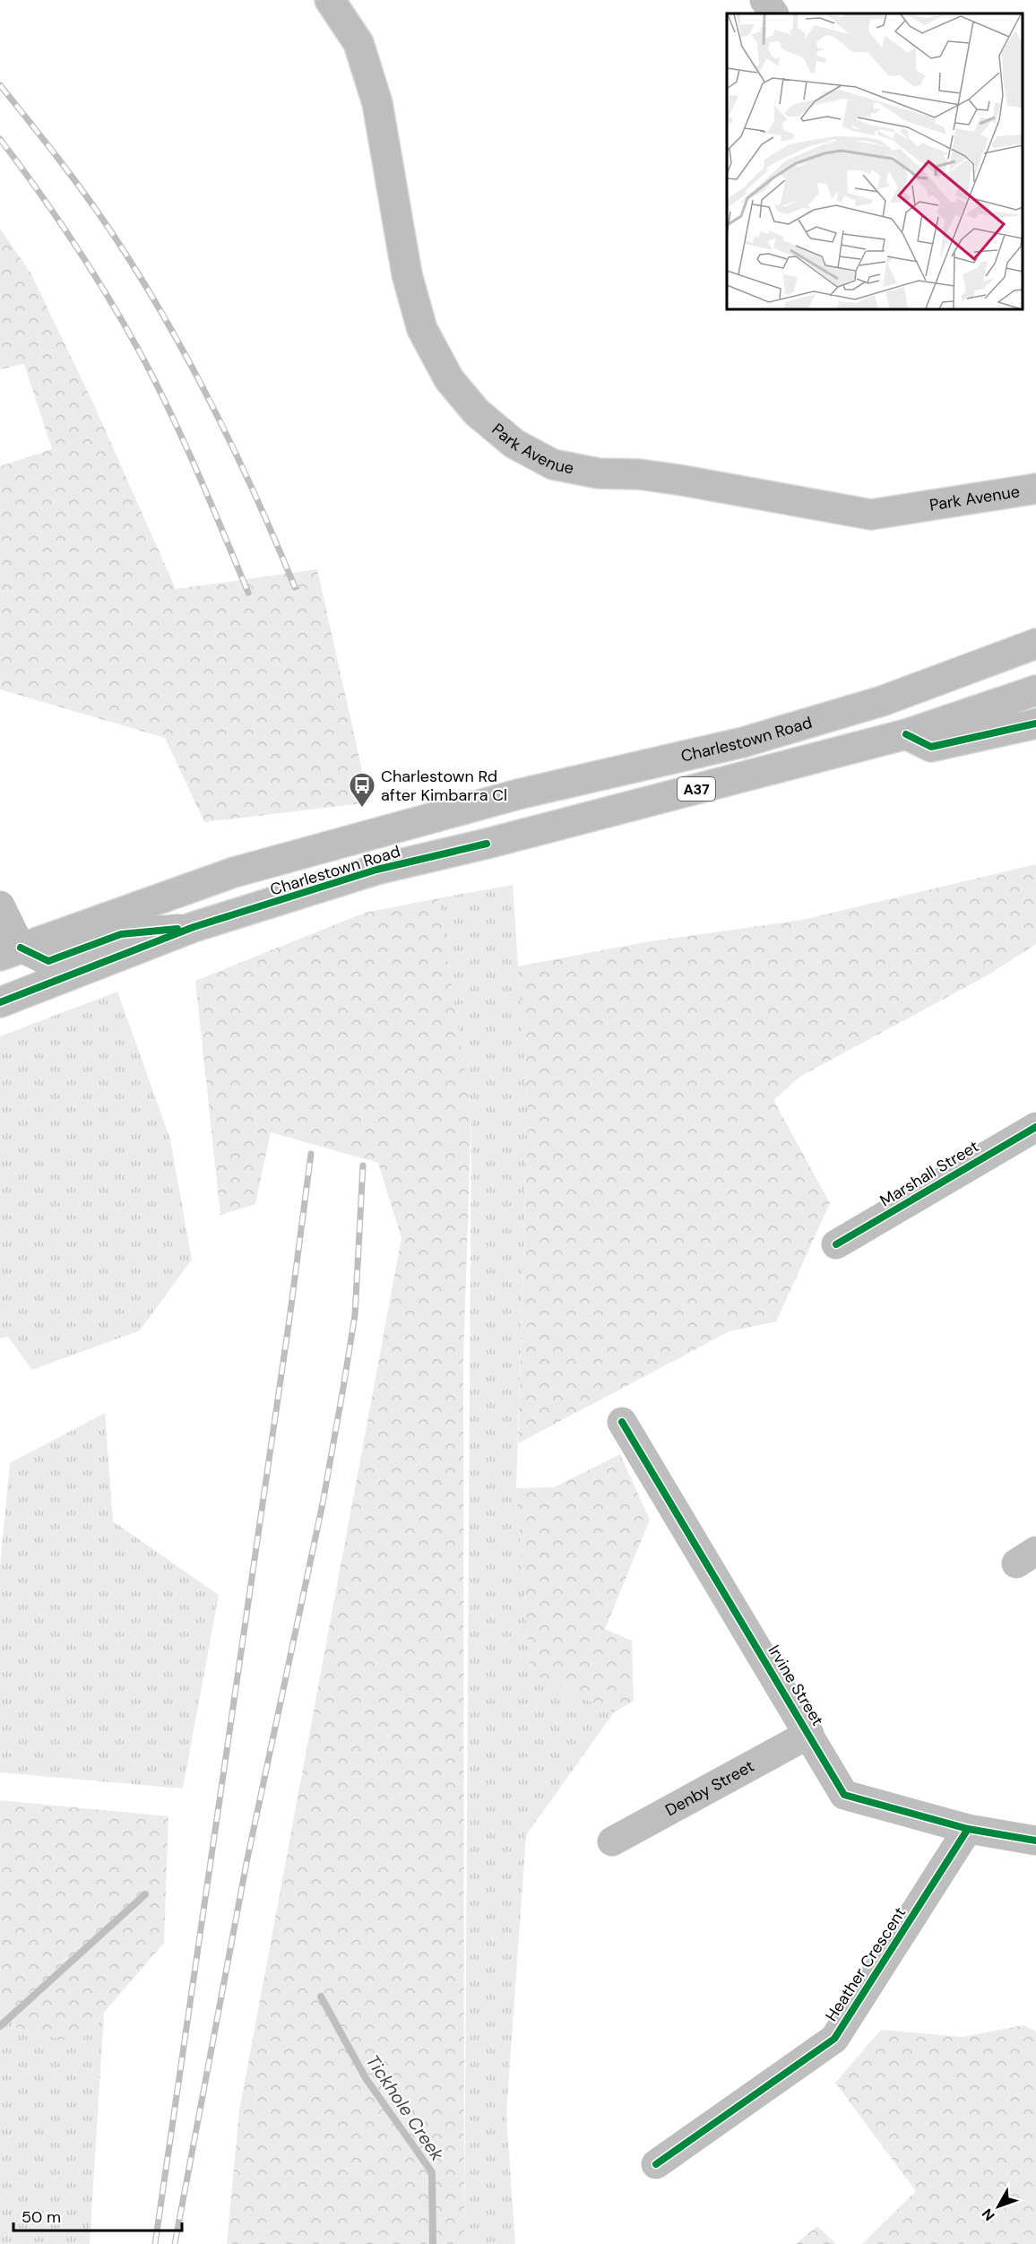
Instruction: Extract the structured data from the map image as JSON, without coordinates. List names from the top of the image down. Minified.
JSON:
{"streets":{"main road":["Park Avenue","Charlestown Road","A37","Marshall Street","Irvine Street","Denby Street","Heather Crescent"]},"crossings":[["Charlestown Road","A37"],["Irvine Street","Denby Street"],["Irvine Street","Heather Crescent"]],"water":["Tickhole Creek"],"places":{"bus stop":["Charlestown Rd after Kimbarra Cl"]},"scale_bar":"50 m","north":"bottom left"}
